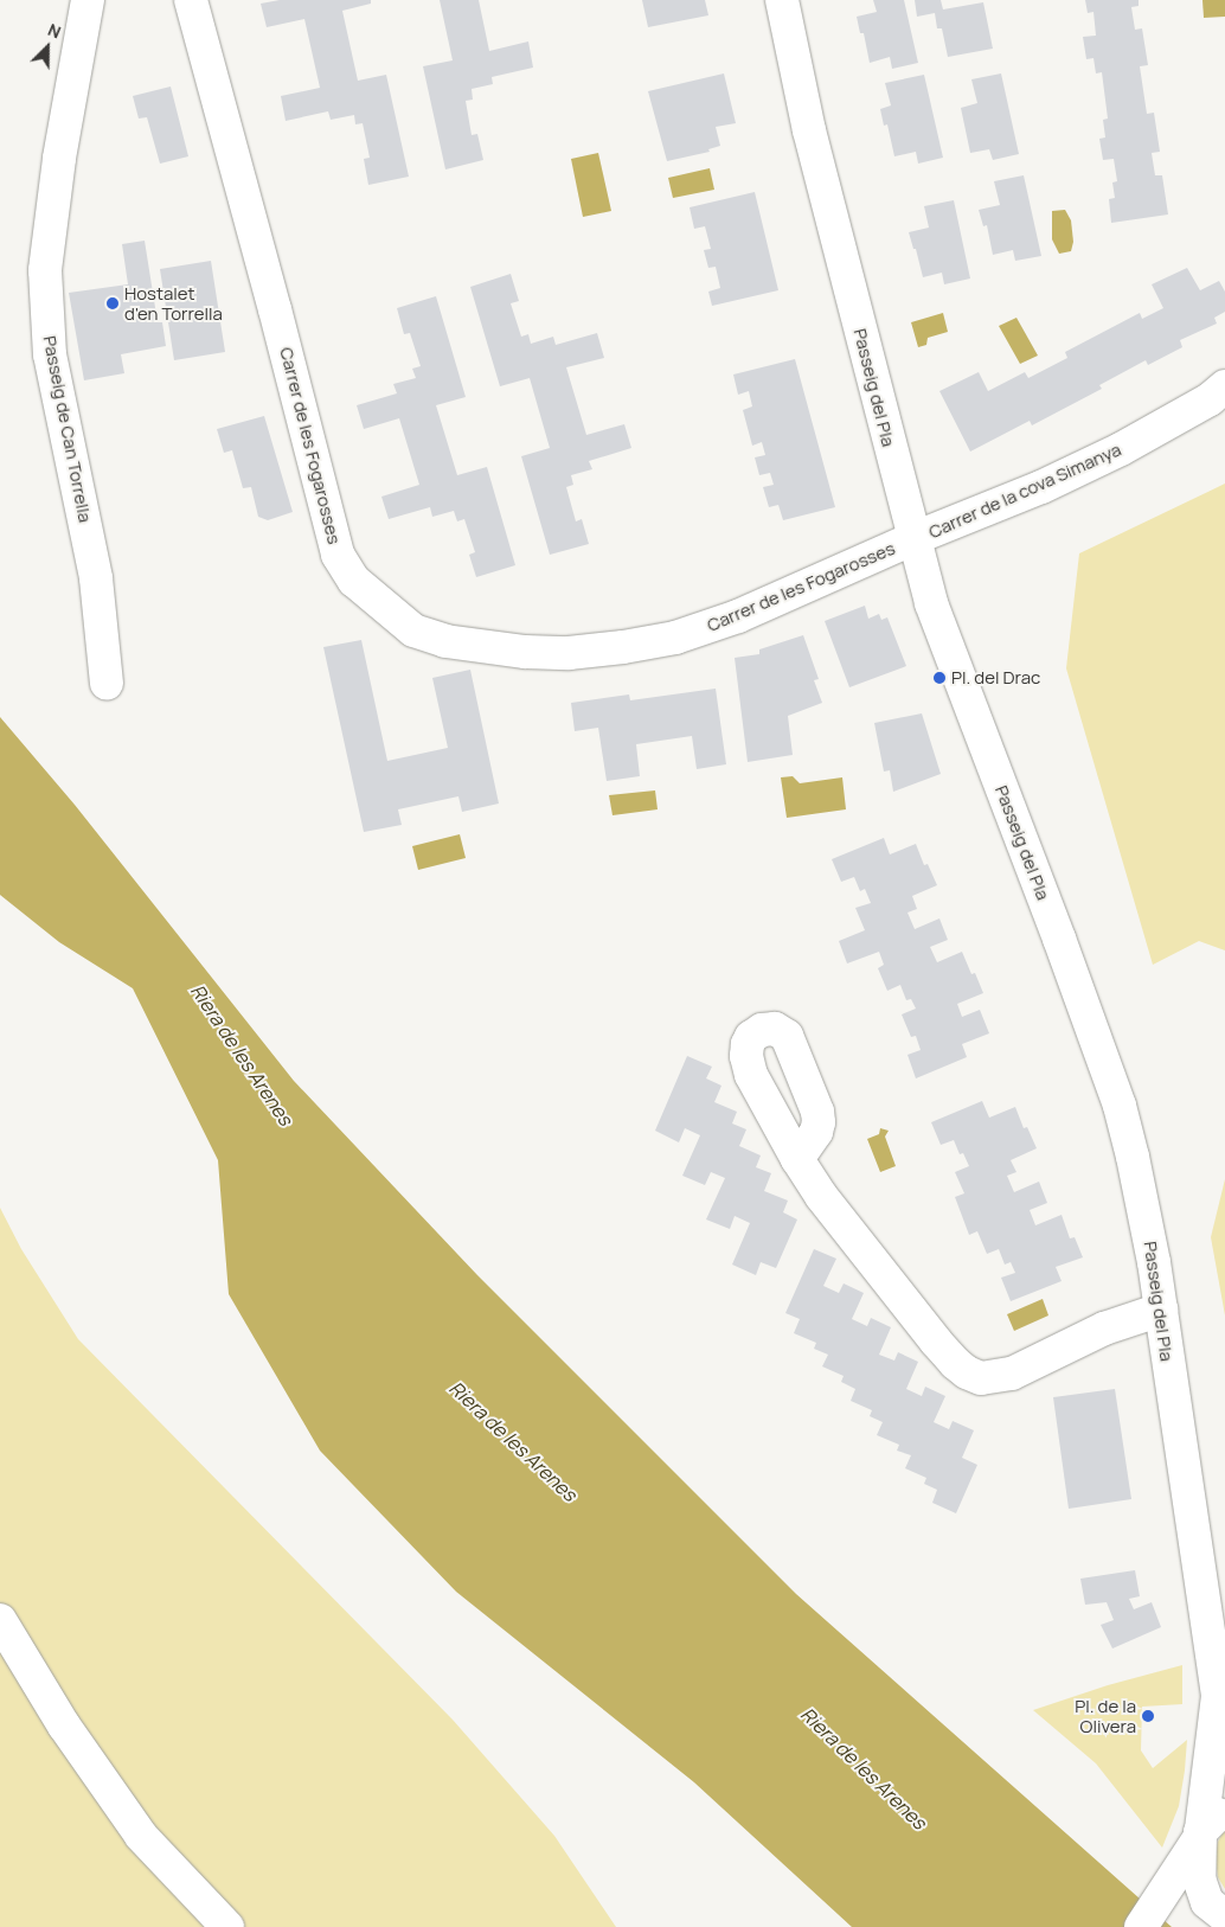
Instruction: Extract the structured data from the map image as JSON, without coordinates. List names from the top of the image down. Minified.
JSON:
{"streets":{"street":["Passeig del Pla","Passeig de Can Torrella","Carrer de les Fogarosses","Carrer de la cova Simanya"]},"crossings":[["Passeig del Pla","Carrer de les Fogarosses"],["Passeig del Pla","Carrer de la cova Simanya"],["Carrer de les Fogarosses","Carrer de la cova Simanya"]],"water":["Riera de les Arenes"],"places":["Hostalet d'en Torrella","Pl. del Drac","Pl. de la Olivera"],"north":"top right"}
